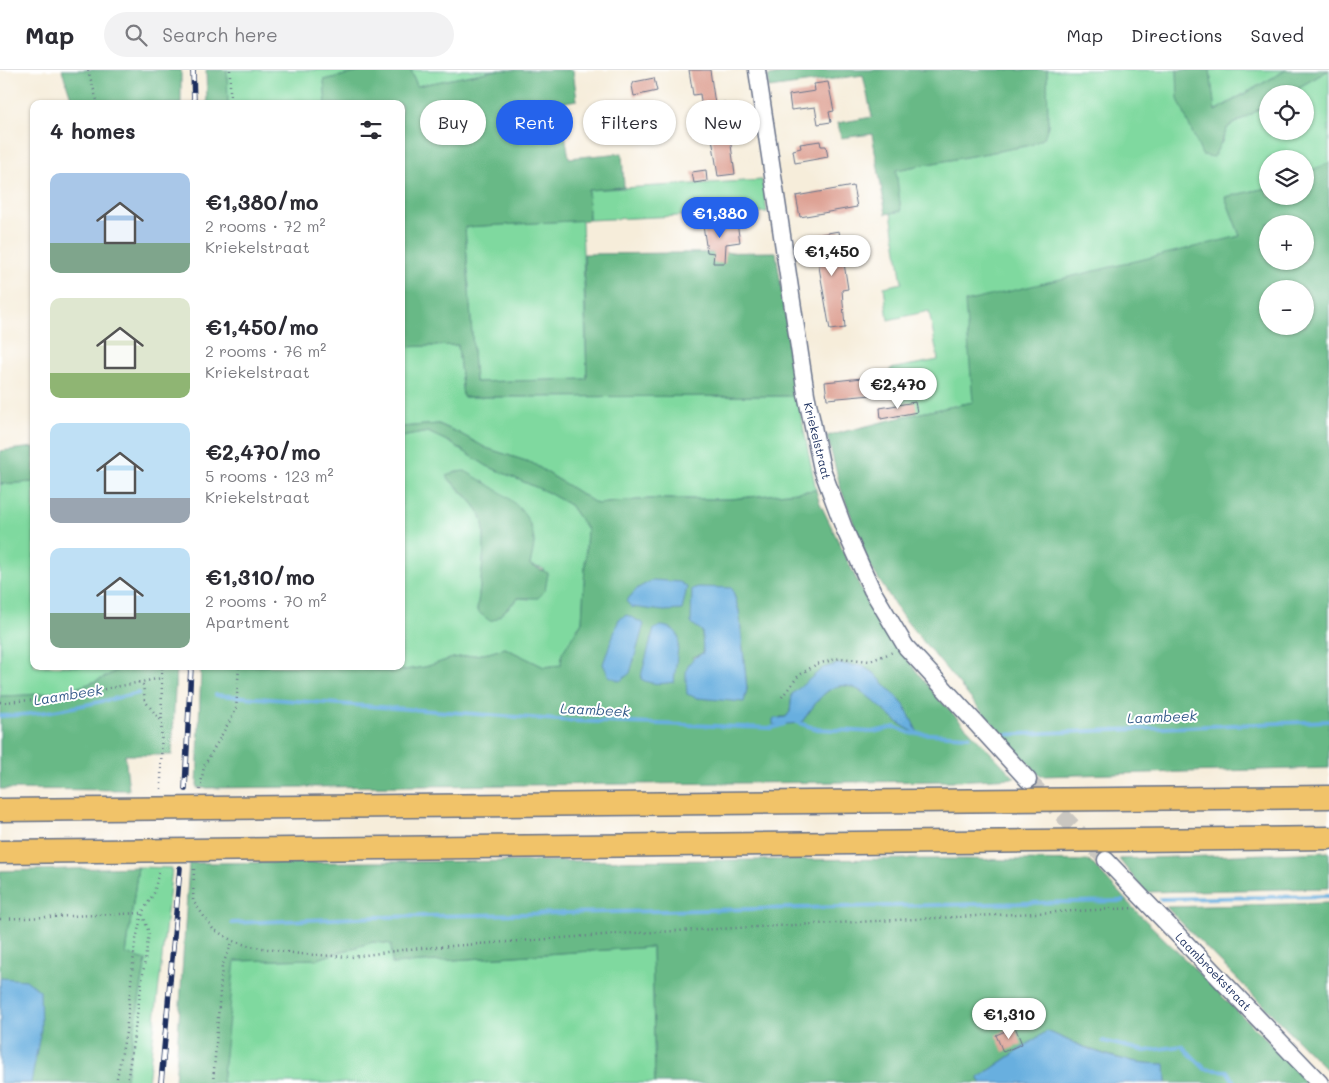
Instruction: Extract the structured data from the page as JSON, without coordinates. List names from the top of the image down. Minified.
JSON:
{"streets":{"street":["Kriekelstraat","Laambroekstraat"]},"water":["Laambeek"],"page":{"header":"Map","search":"Search here","nav":["Map","Directions","Saved"],"map_buttons":["+","−"],"chip":["Buy","Rent","Filters","New"],"heading":"4 homes","list":[{"name":"€1,380/mo","note":"2 rooms · 72 m² · Kriekelstraat"},{"name":"€1,450/mo","note":"2 rooms · 76 m² · Kriekelstraat"},{"name":"€2,470/mo","note":"5 rooms · 123 m² · Kriekelstraat"},{"name":"€1,310/mo","note":"2 rooms · 70 m² · Apartment"}],"price":["€1,380","€1,450","€2,470","€1,310"]}}
